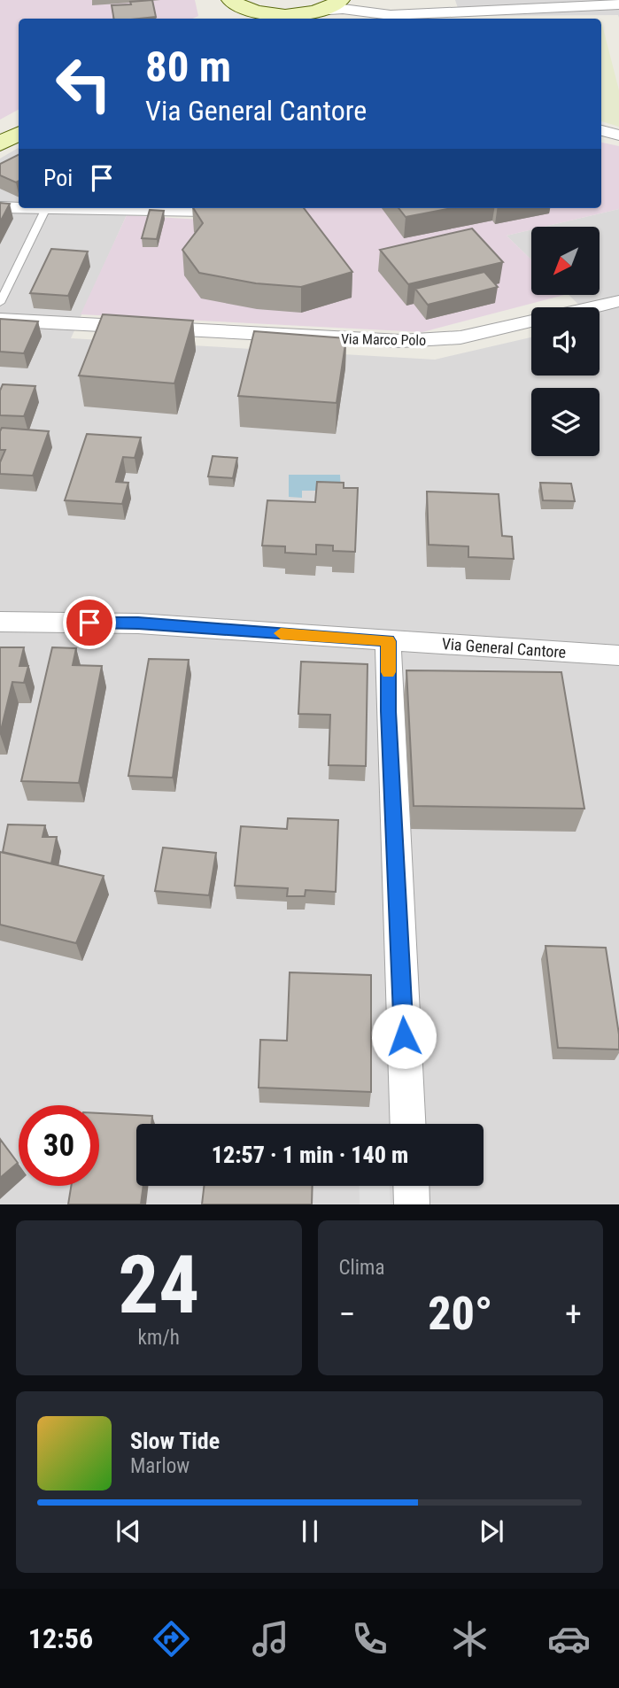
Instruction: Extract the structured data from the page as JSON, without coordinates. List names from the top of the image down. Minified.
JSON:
{"streets":{"street":["Via Marco Polo","Via General Cantore"]},"north":"bottom left","page":{"turn":["80 m","Via General Cantore"],"then":"Poi","limit":"30","trip":"12:57 · 1 min · 140 m","tile":[["24","km/h"],"Clima"],"heat":["−","20°","+"],"song":["Slow Tide","Marlow"],"tabs":"12:56"}}
